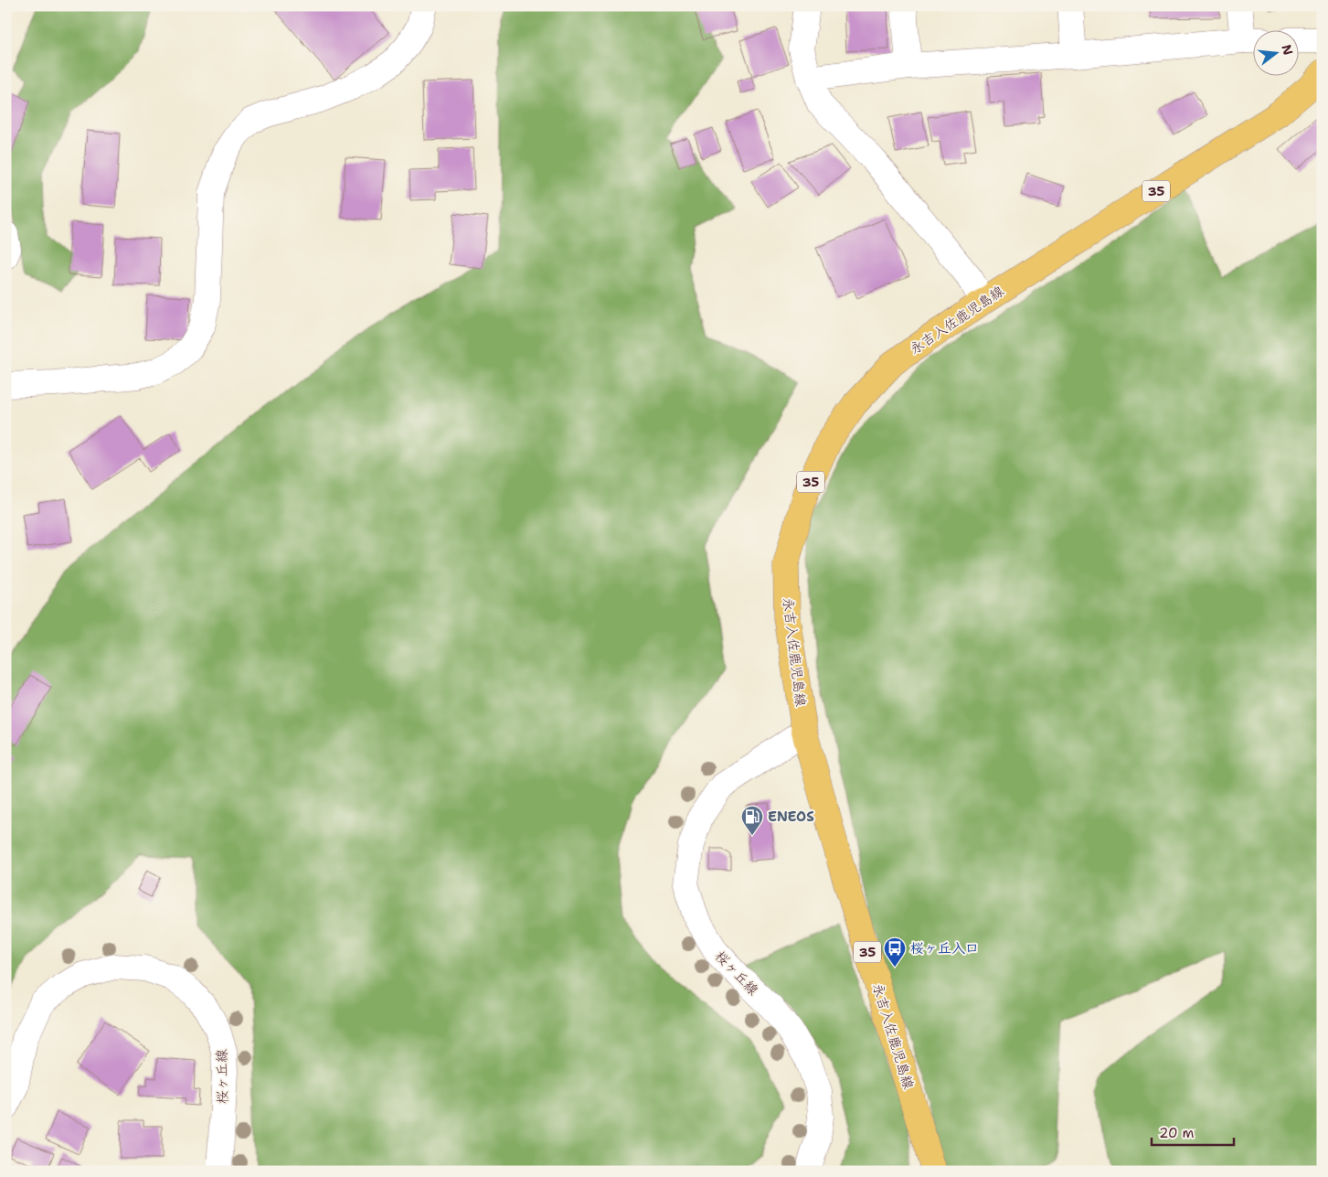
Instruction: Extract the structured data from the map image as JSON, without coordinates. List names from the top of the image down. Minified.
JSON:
{"streets":{"main road":["35","永吉入佐鹿児島線"],"street":["桜ヶ丘線"]},"crossings":[["永吉入佐鹿児島線","桜ヶ丘線"]],"places":{"fuel station":["ENEOS"],"bus stop":["桜ヶ丘入口"]},"scale_bar":"20 m","north":"right"}
